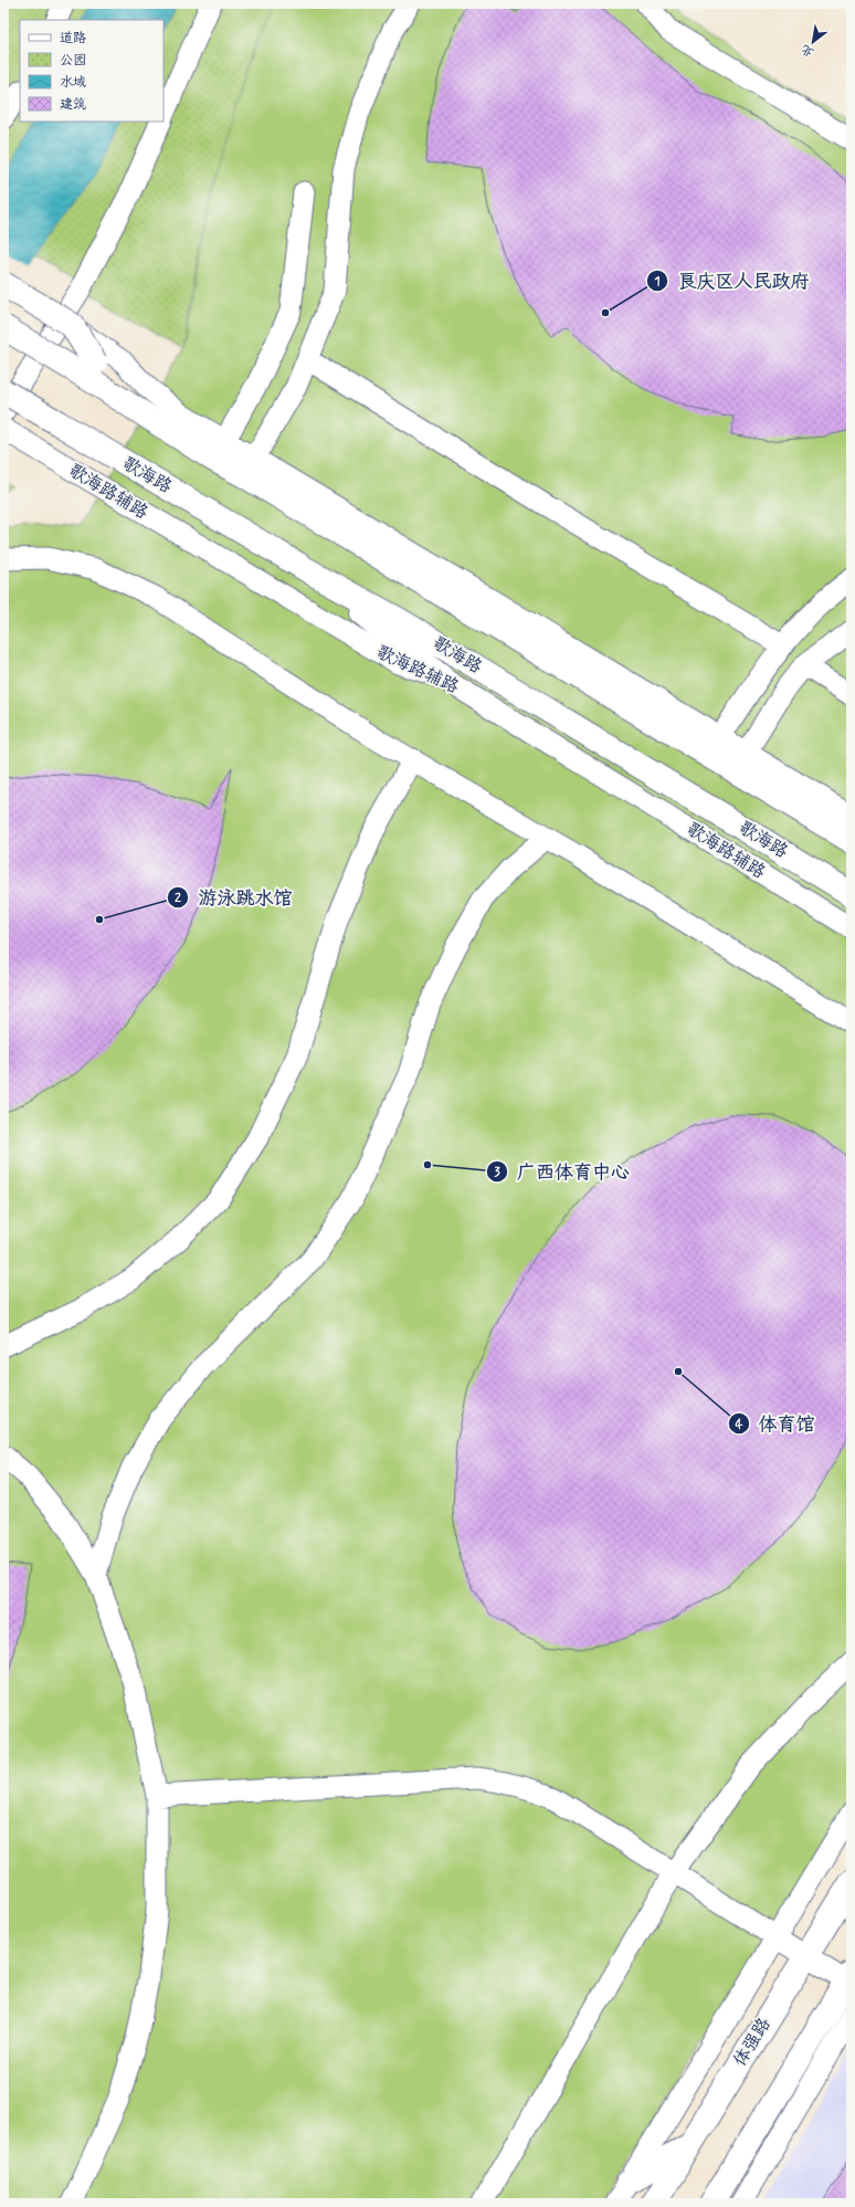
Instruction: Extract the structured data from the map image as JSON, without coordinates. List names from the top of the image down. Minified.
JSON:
{"streets":{"main road":["歌海路","体强路"],"street":["歌海路辅路"]},"places":["良庆区人民政府","游泳跳水馆","广西体育中心","体育馆"],"legend":["道路","公园","水域","建筑"],"north":"bottom left"}
